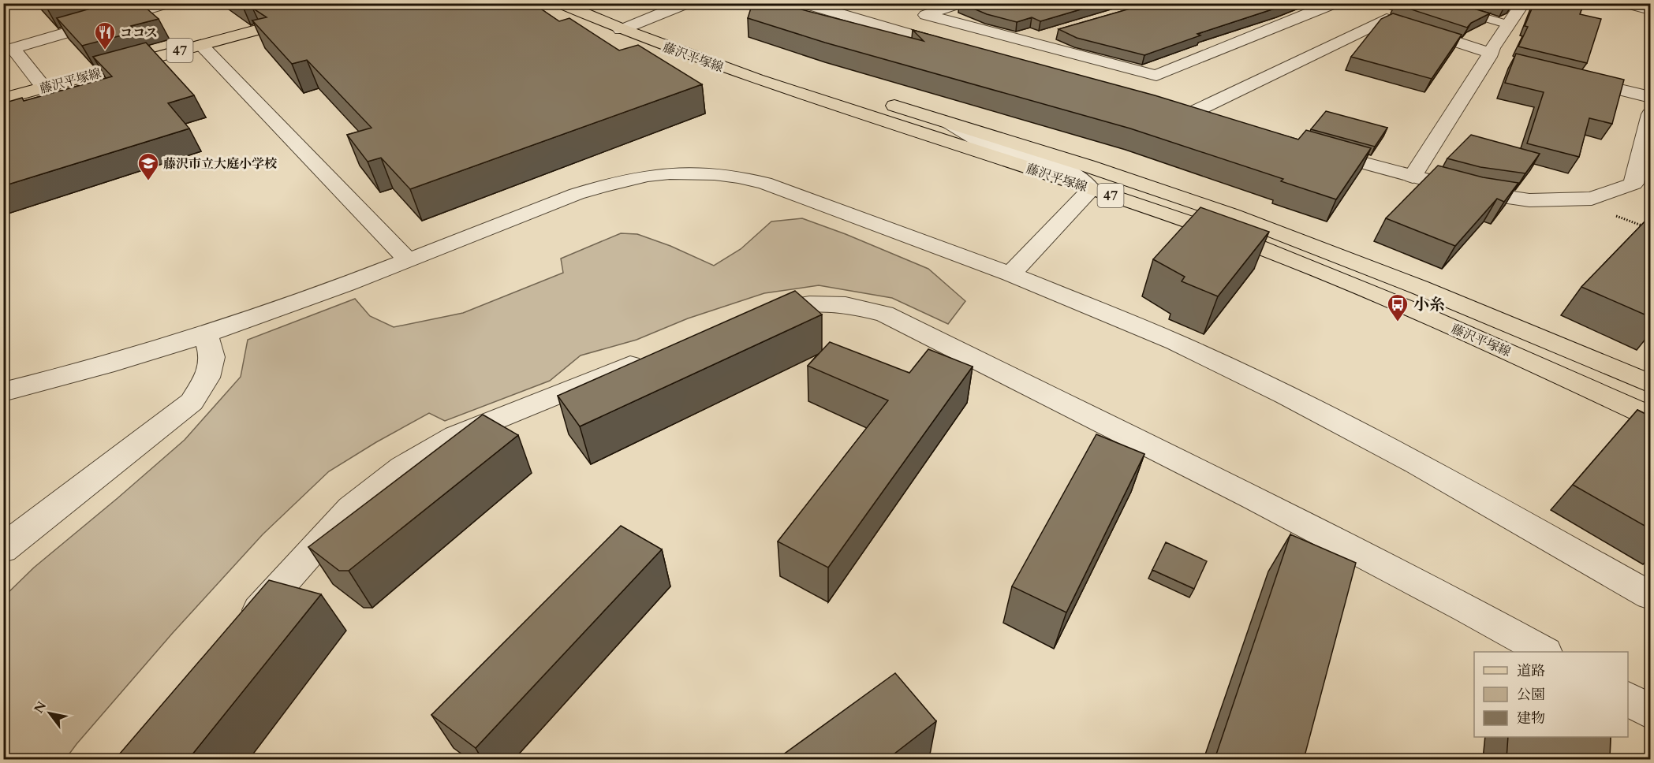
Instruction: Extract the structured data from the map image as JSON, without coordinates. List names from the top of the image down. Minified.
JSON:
{"streets":{"main road":["47","藤沢平塚線"]},"places":{"restaurant":["ココス"],"school or university":["藤沢市立大庭小学校"],"bus stop":["小糸"]},"legend":["道路","公園","建物"],"north":"top left"}
